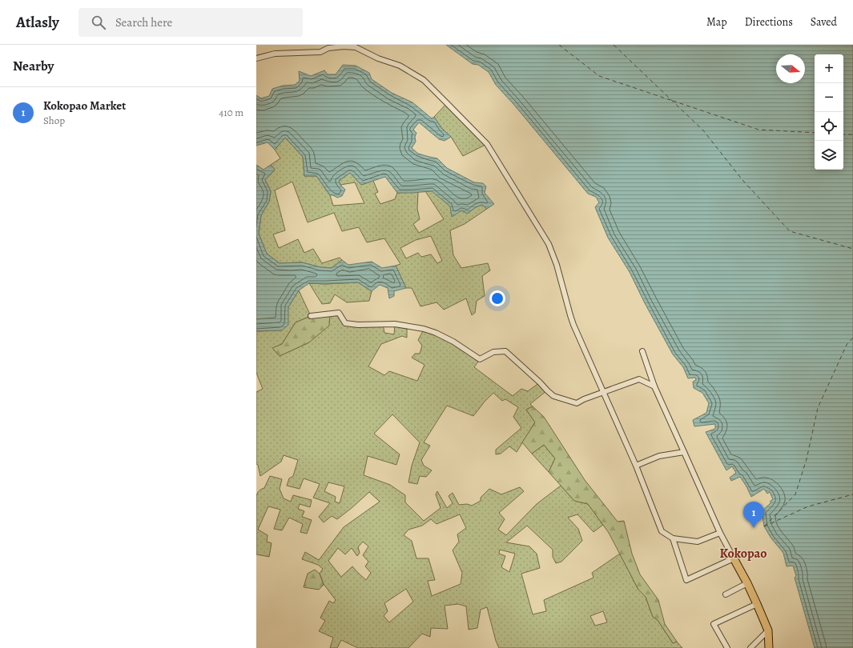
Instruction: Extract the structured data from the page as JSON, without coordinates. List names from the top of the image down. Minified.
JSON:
{"districts":["Kokopao"],"north":"right","page":{"header":"Atlasly","search":"Search here","nav":["Map","Directions","Saved"],"heading":"Nearby","map_buttons":["+","−"],"list":[{"mark":"1","name":"Kokopao Market","note":"Shop","value":"410 m"}],"pins":"1"}}
